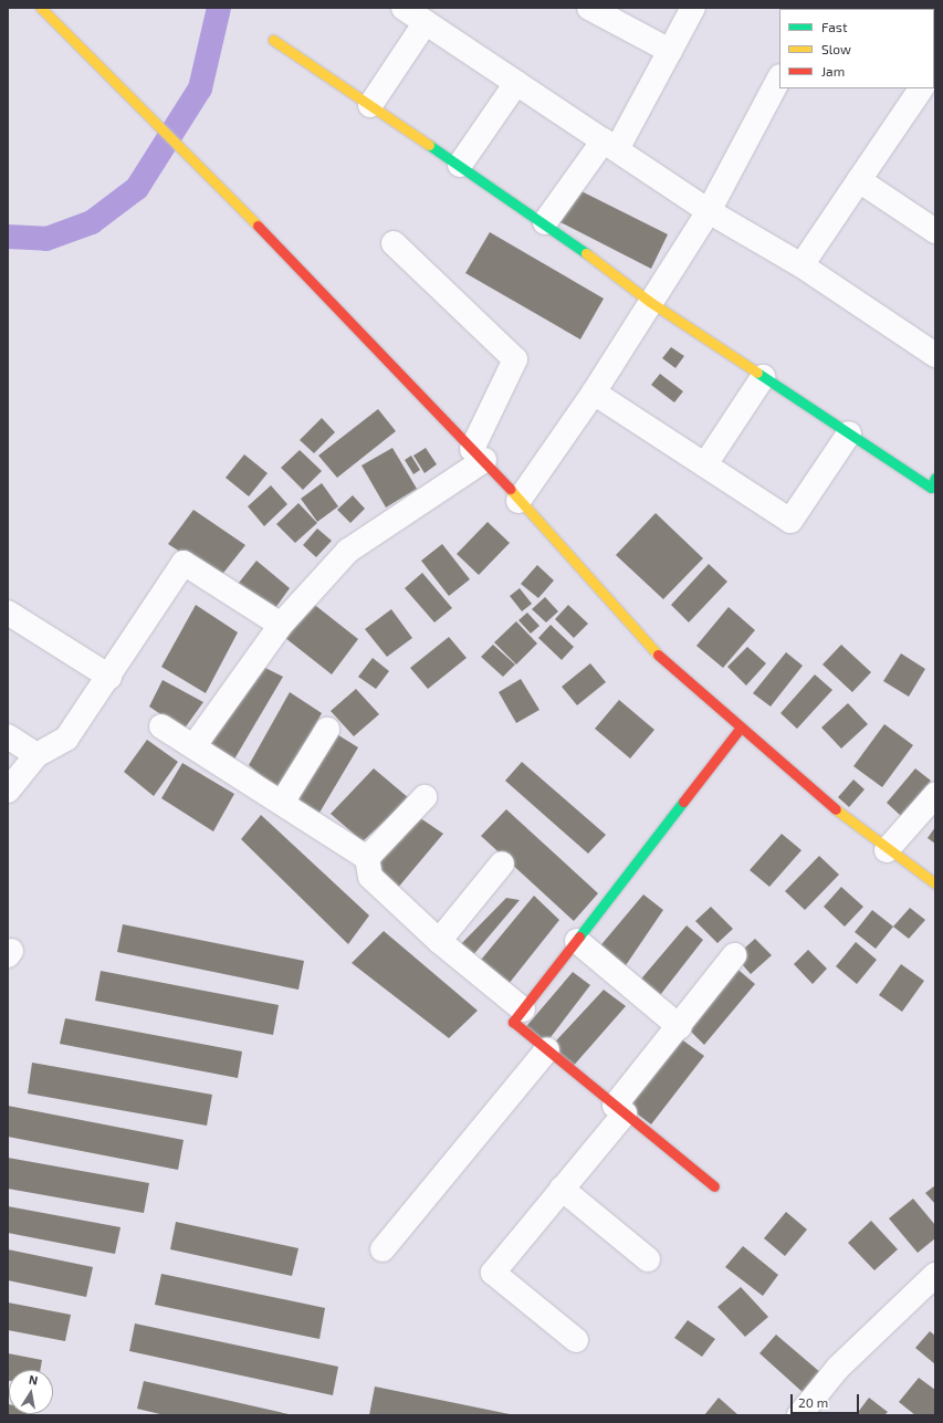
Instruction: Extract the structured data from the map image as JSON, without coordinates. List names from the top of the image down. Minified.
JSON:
{"legend":["Fast","Slow","Jam"],"scale_bar":"20 m","north":"top"}
